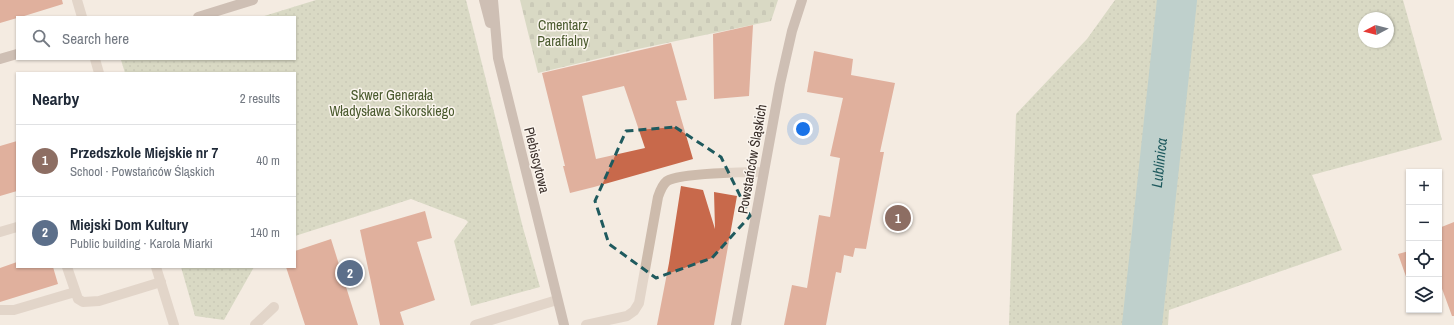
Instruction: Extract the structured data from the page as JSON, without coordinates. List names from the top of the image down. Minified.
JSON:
{"streets":{"street":["Powstańców Śląskich","Plebiscytowa"]},"water":["Lublinica"],"parks":["Cmentarz Parafialny","Skwer Generała Władysława Sikorskiego"],"north":"left","page":{"search":"Search here","heading":["Nearby","2 results"],"list":[{"mark":"1","name":"Przedszkole Miejskie nr 7","note":"School · Powstańców Śląskich","value":"40 m"},{"mark":"2","name":"Miejski Dom Kultury","note":"Public building · Karola Miarki","value":"140 m"}],"map_buttons":["+","−"],"pins":["1","2"]}}
